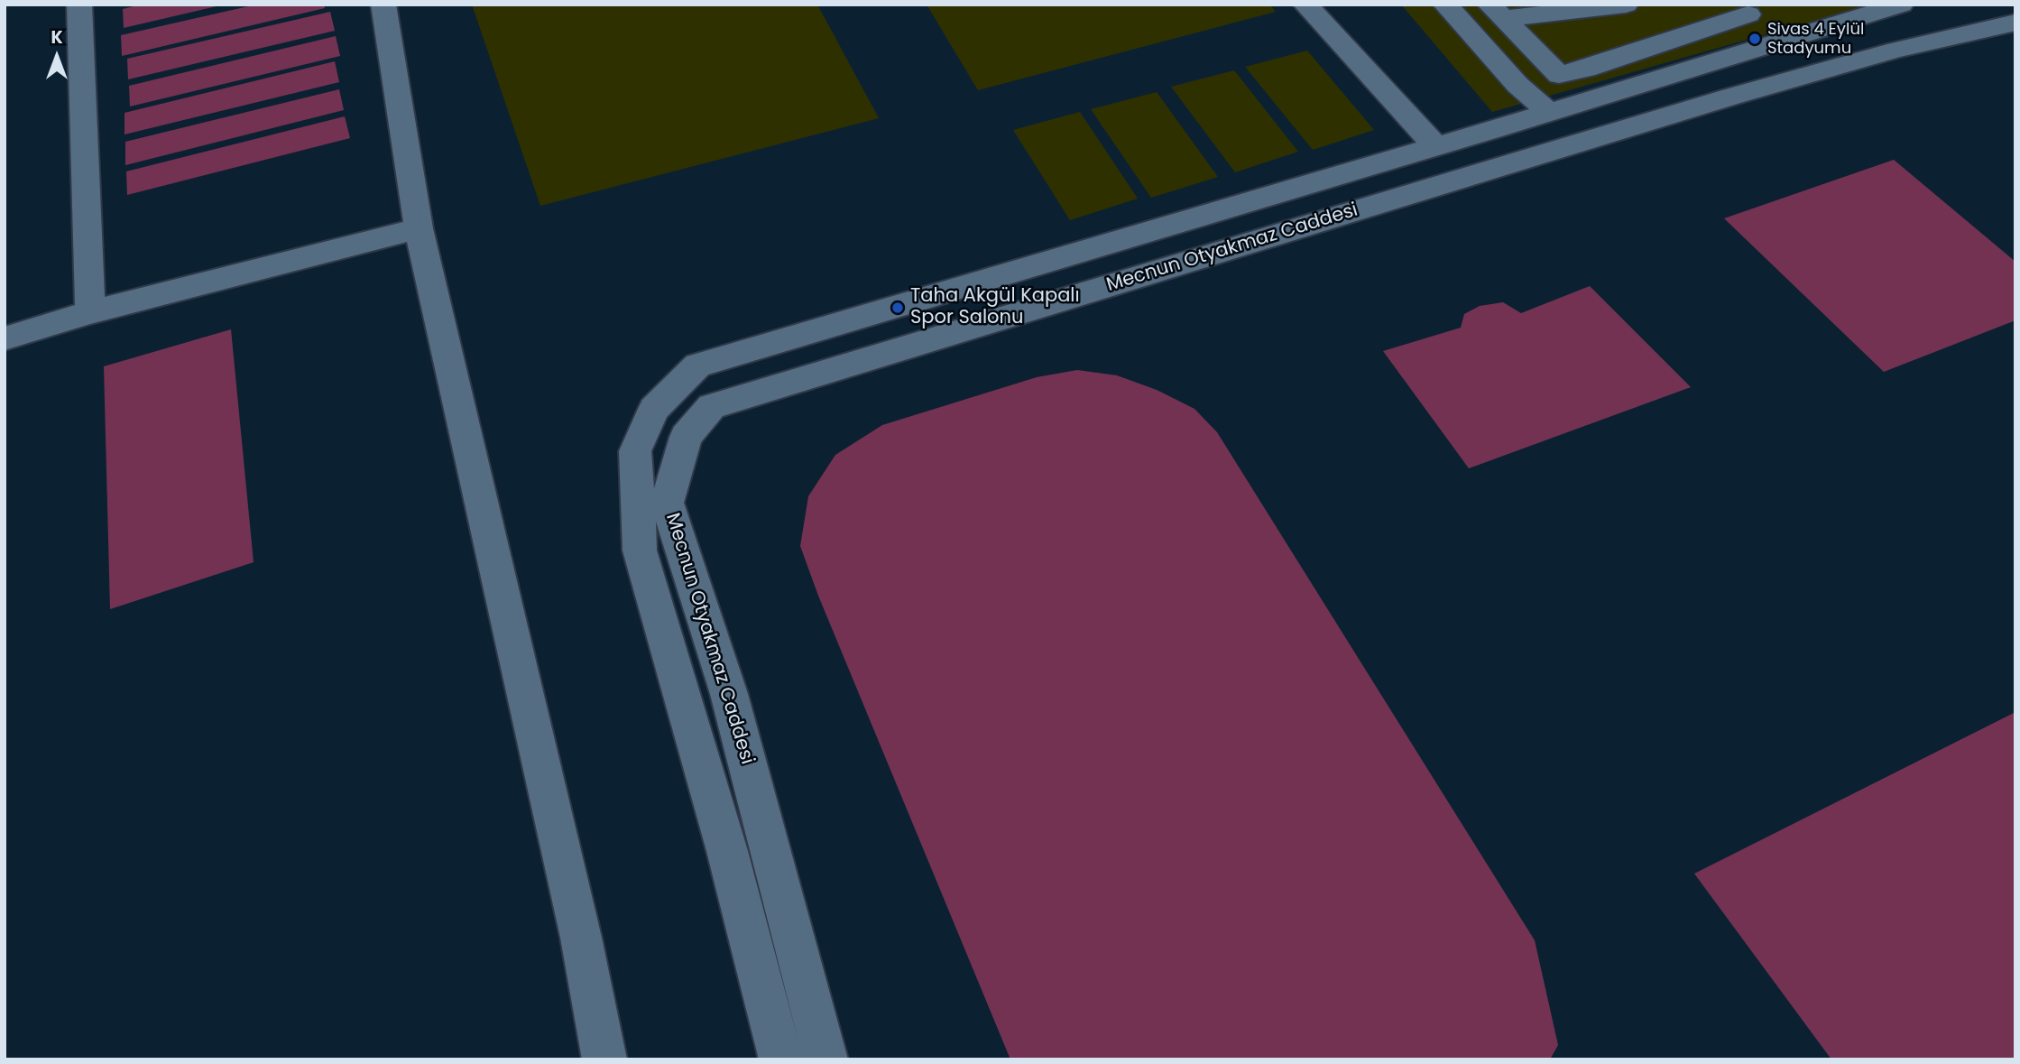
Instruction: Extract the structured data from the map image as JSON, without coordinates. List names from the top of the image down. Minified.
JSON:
{"streets":{"street":["Mecnun Otyakmaz Caddesi"]},"places":["Sivas 4 Eylül Stadyumu","Taha Akgül Kapalı Spor Salonu"],"north":"top"}
